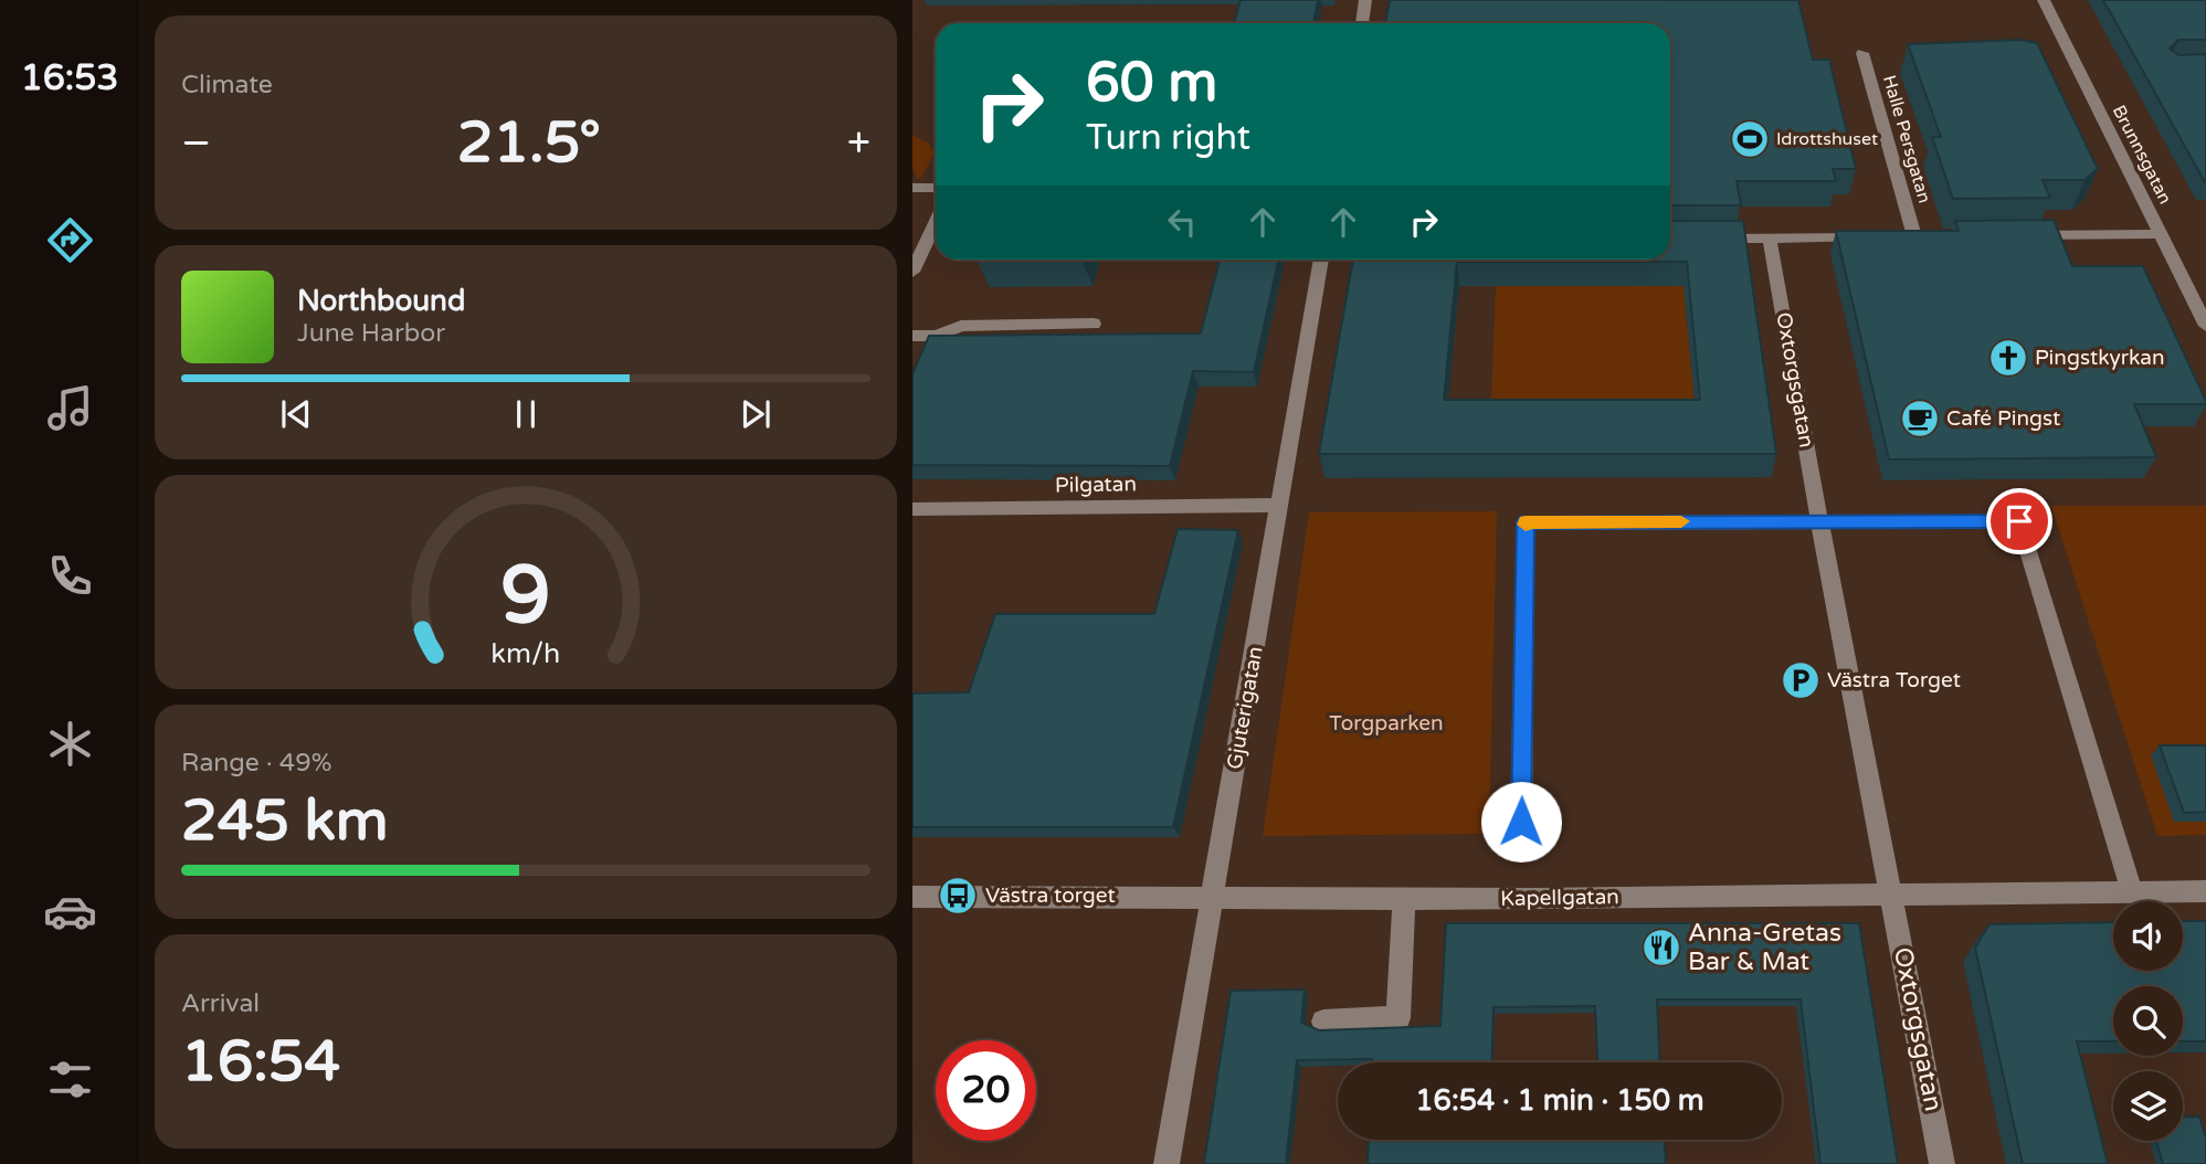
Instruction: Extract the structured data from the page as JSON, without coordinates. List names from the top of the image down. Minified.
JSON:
{"streets":{"street":["Halle Persgatan","Brunnsgatan","Oxtorgsgatan","Pilgatan","Gjuterigatan","Kapellgatan"]},"crossings":[["Oxtorgsgatan","Kapellgatan"],["Pilgatan","Gjuterigatan"],["Gjuterigatan","Kapellgatan"]],"parks":["Torgparken"],"places":{"sports":["Idrottshuset"],"church":["Pingstkyrkan"],"cafe":["Café Pingst"],"parking":["Västra Torget"],"bus stop":["Västra torget"],"restaurant":["Anna-Gretas Bar & Mat"]},"page":{"tabs":"16:53","tile":["Climate",["Range · 49%","245 km"],["Arrival","16:54"]],"turn":["60 m","Turn right"],"heat":["−","21.5°","+"],"song":["Northbound","June Harbor"],"limit":"20","trip":"16:54 · 1 min · 150 m","gauge":["9","km/h"]}}
